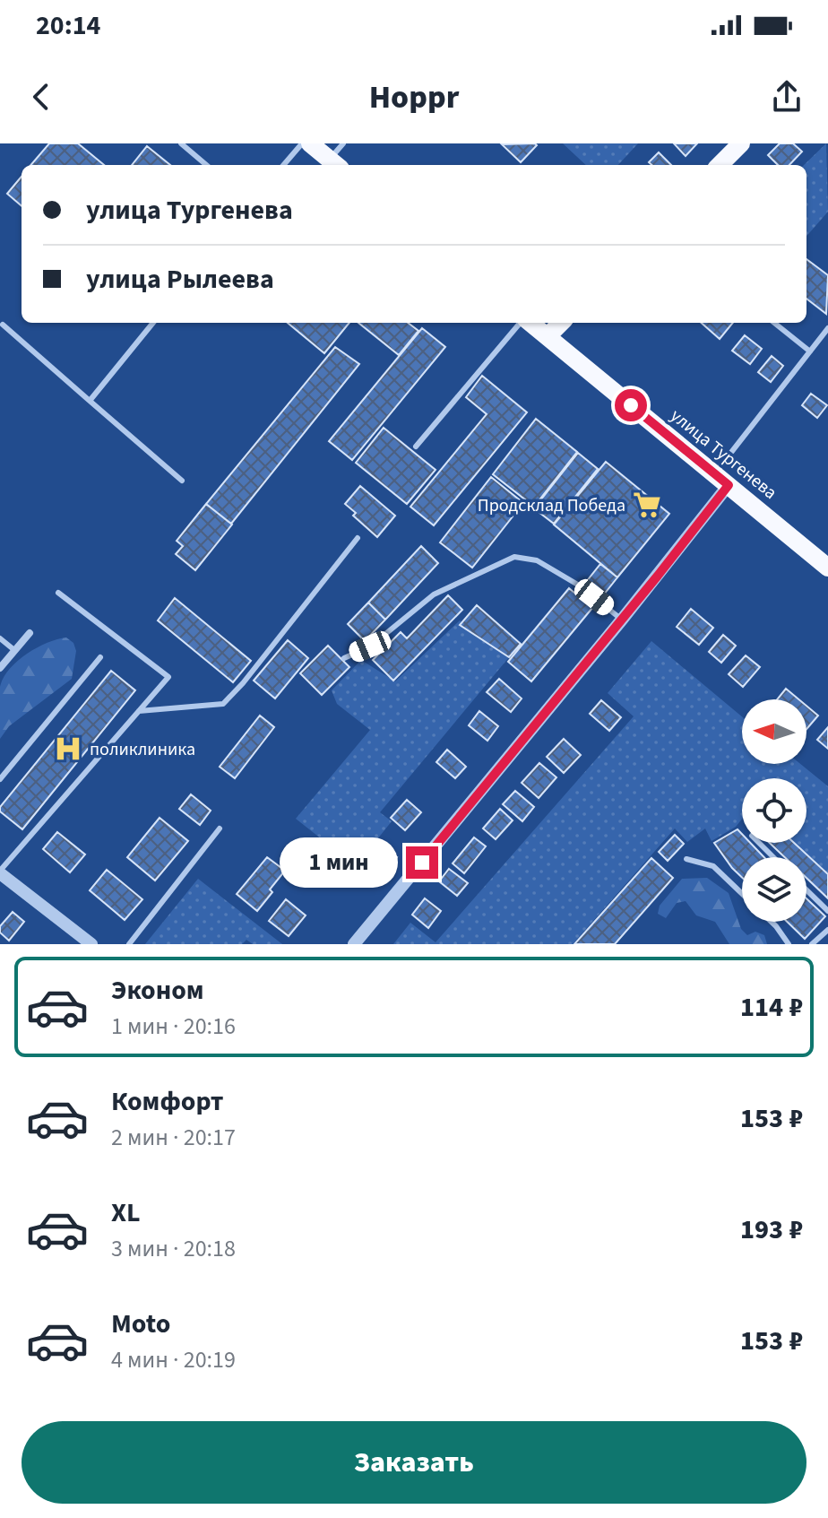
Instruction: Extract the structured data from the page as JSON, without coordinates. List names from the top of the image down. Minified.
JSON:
{"streets":{"main road":["улица Тургенева"]},"places":{"supermarket":["Продсклад Победа"],"hospital":["поликлиника"]},"north":"left","page":{"status":"20:14","header":"Hoppr","banner":["улица Тургенева","улица Рылеева"],"bubble":"1 мин","list":[{"name":"Эконом","note":"1 мин · 20:16","value":"114 ₽"},{"name":"Комфорт","note":"2 мин · 20:17","value":"153 ₽"},{"name":"XL","note":"3 мин · 20:18","value":"193 ₽"},{"name":"Moto","note":"4 мин · 20:19","value":"153 ₽"}],"buttons":"Заказать"}}
